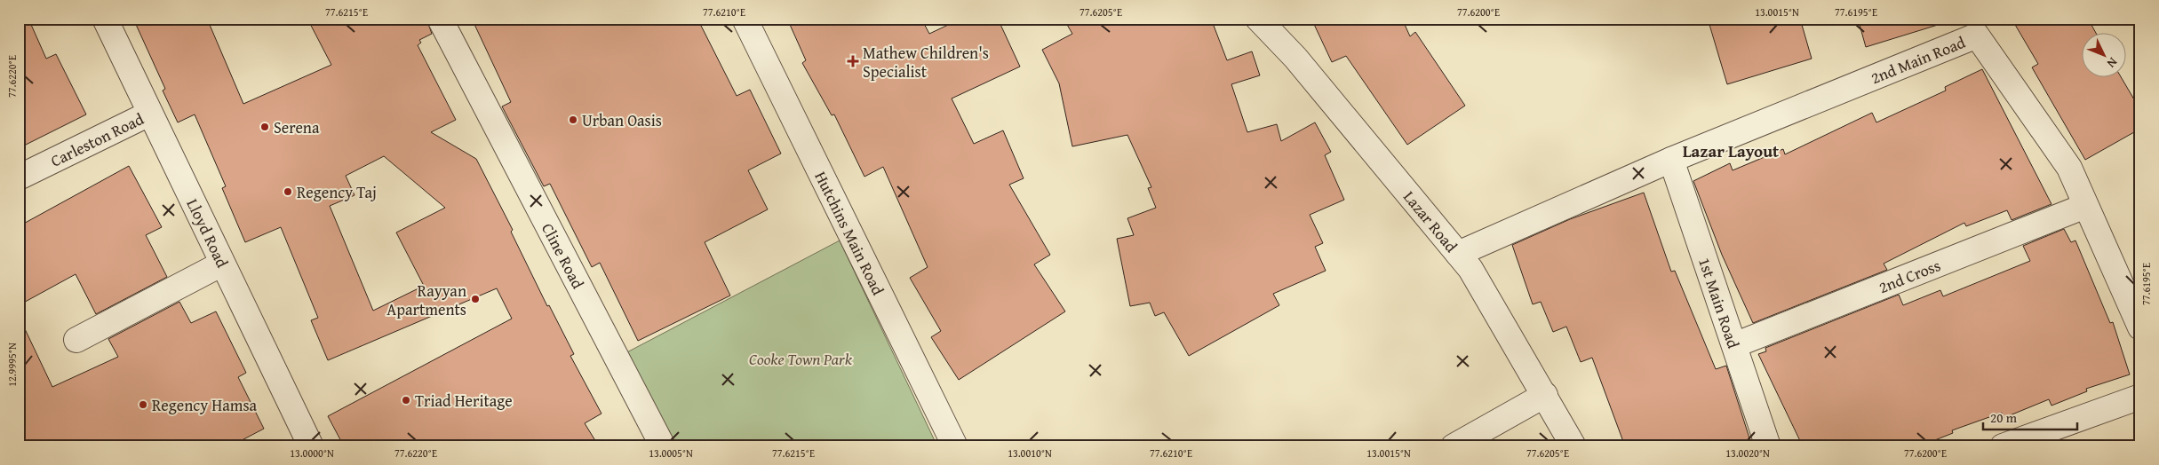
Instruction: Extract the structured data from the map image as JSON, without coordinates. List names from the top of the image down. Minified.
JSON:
{"streets":{"street":["2nd Main Road","Carleston Road","Lazar Road","Lloyd Road","Hutchins Main Road","Cline Road","2nd Cross","1st Main Road"]},"crossings":[["2nd Main Road","2nd Cross"],["2nd Main Road","1st Main Road"],["Carleston Road","Lloyd Road"],["2nd Cross","1st Main Road"]],"districts":["Lazar Layout"],"parks":["Cooke Town Park"],"places":{"health":["Mathew Children's Specialist"],"other":["Urban Oasis","Serena","Regency Taj","Rayyan Apartments","Triad Heritage","Regency Hamsa"]},"scale_bar":"20 m","north":"bottom right","coordinates":["77.6215°E","77.6210°E","77.6205°E","77.6200°E","13.0015°N","77.6195°E","77.6220°E","12.9995°N","13.0000°N","13.0005°N","13.0010°N","13.0020°N"]}
